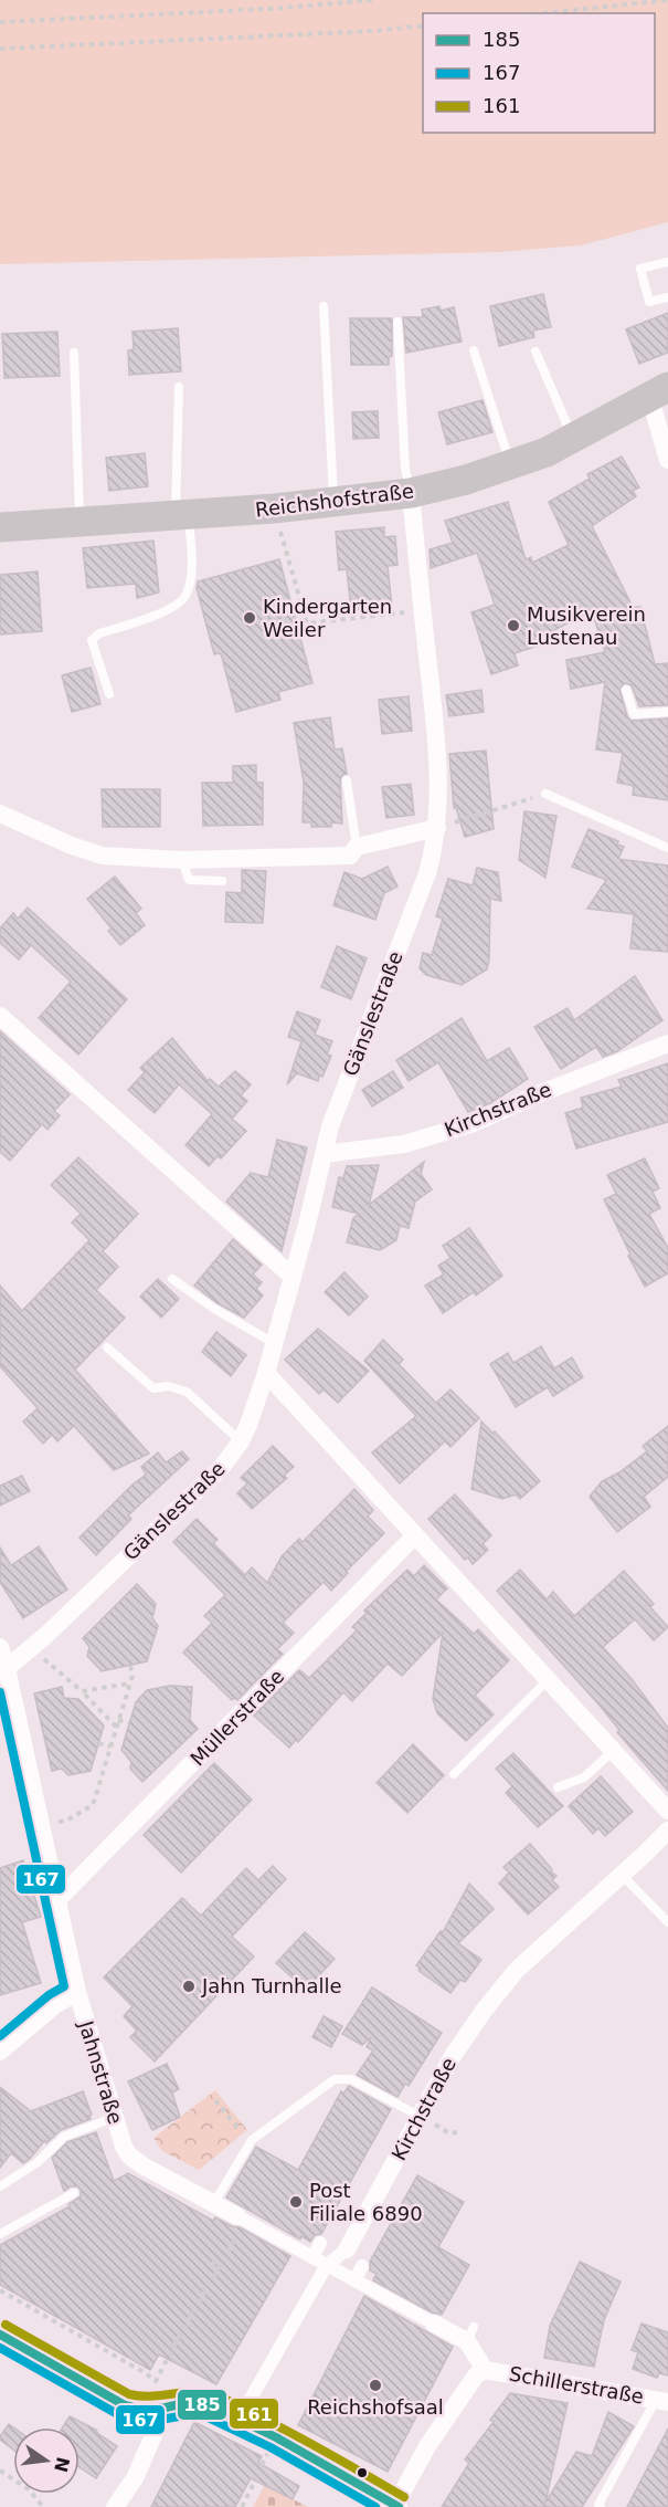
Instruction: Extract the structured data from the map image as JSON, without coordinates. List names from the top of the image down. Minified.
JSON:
{"streets":{"main road":["Reichshofstraße"],"street":["Gänslestraße","Kirchstraße","Müllerstraße","Jahnstraße","Schillerstraße"]},"crossings":[["Reichshofstraße","Gänslestraße"],["Gänslestraße","Kirchstraße"],["Gänslestraße","Jahnstraße"],["Kirchstraße","Jahnstraße"],["Müllerstraße","Jahnstraße"],["Jahnstraße","Schillerstraße"]],"places":["Kindergarten Weiler","Musikverein Lustenau","Jahn Turnhalle","Post Filiale 6890","Reichshofsaal"],"lines":["transit line 167","transit line 161","transit line 185"],"legend":["185","167","161"],"north":"right"}
